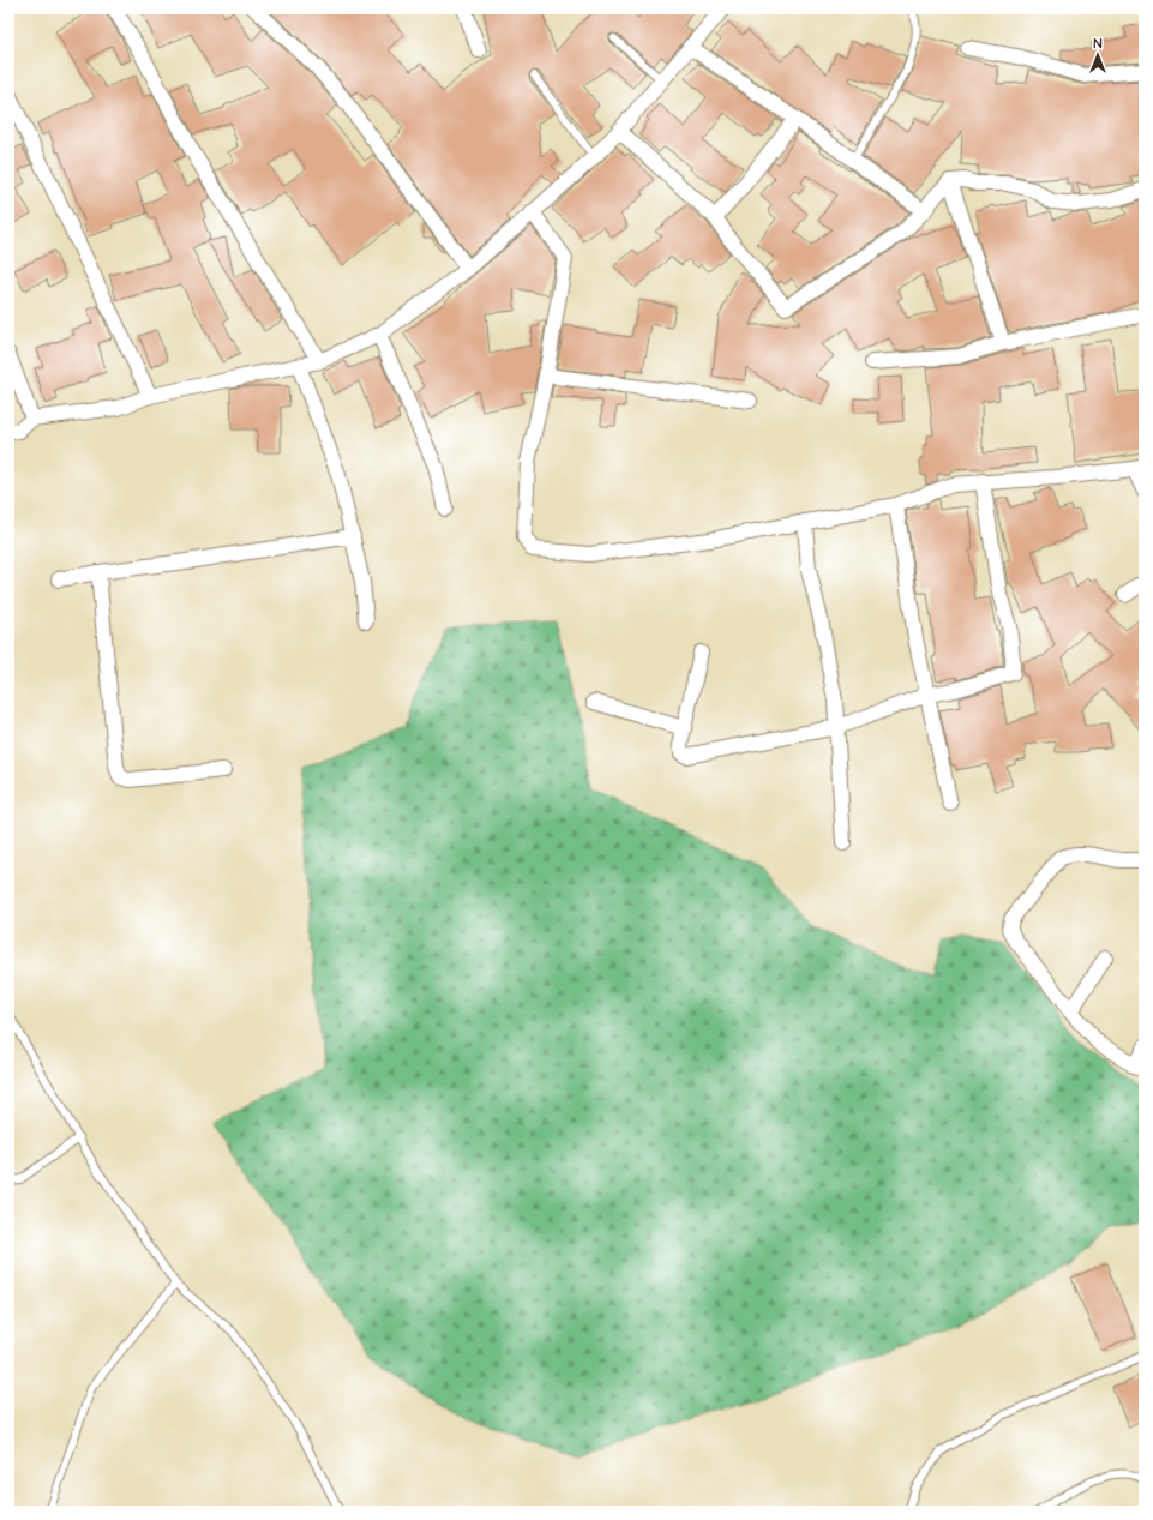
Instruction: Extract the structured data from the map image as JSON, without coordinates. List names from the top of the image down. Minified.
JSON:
{"north":"top"}
